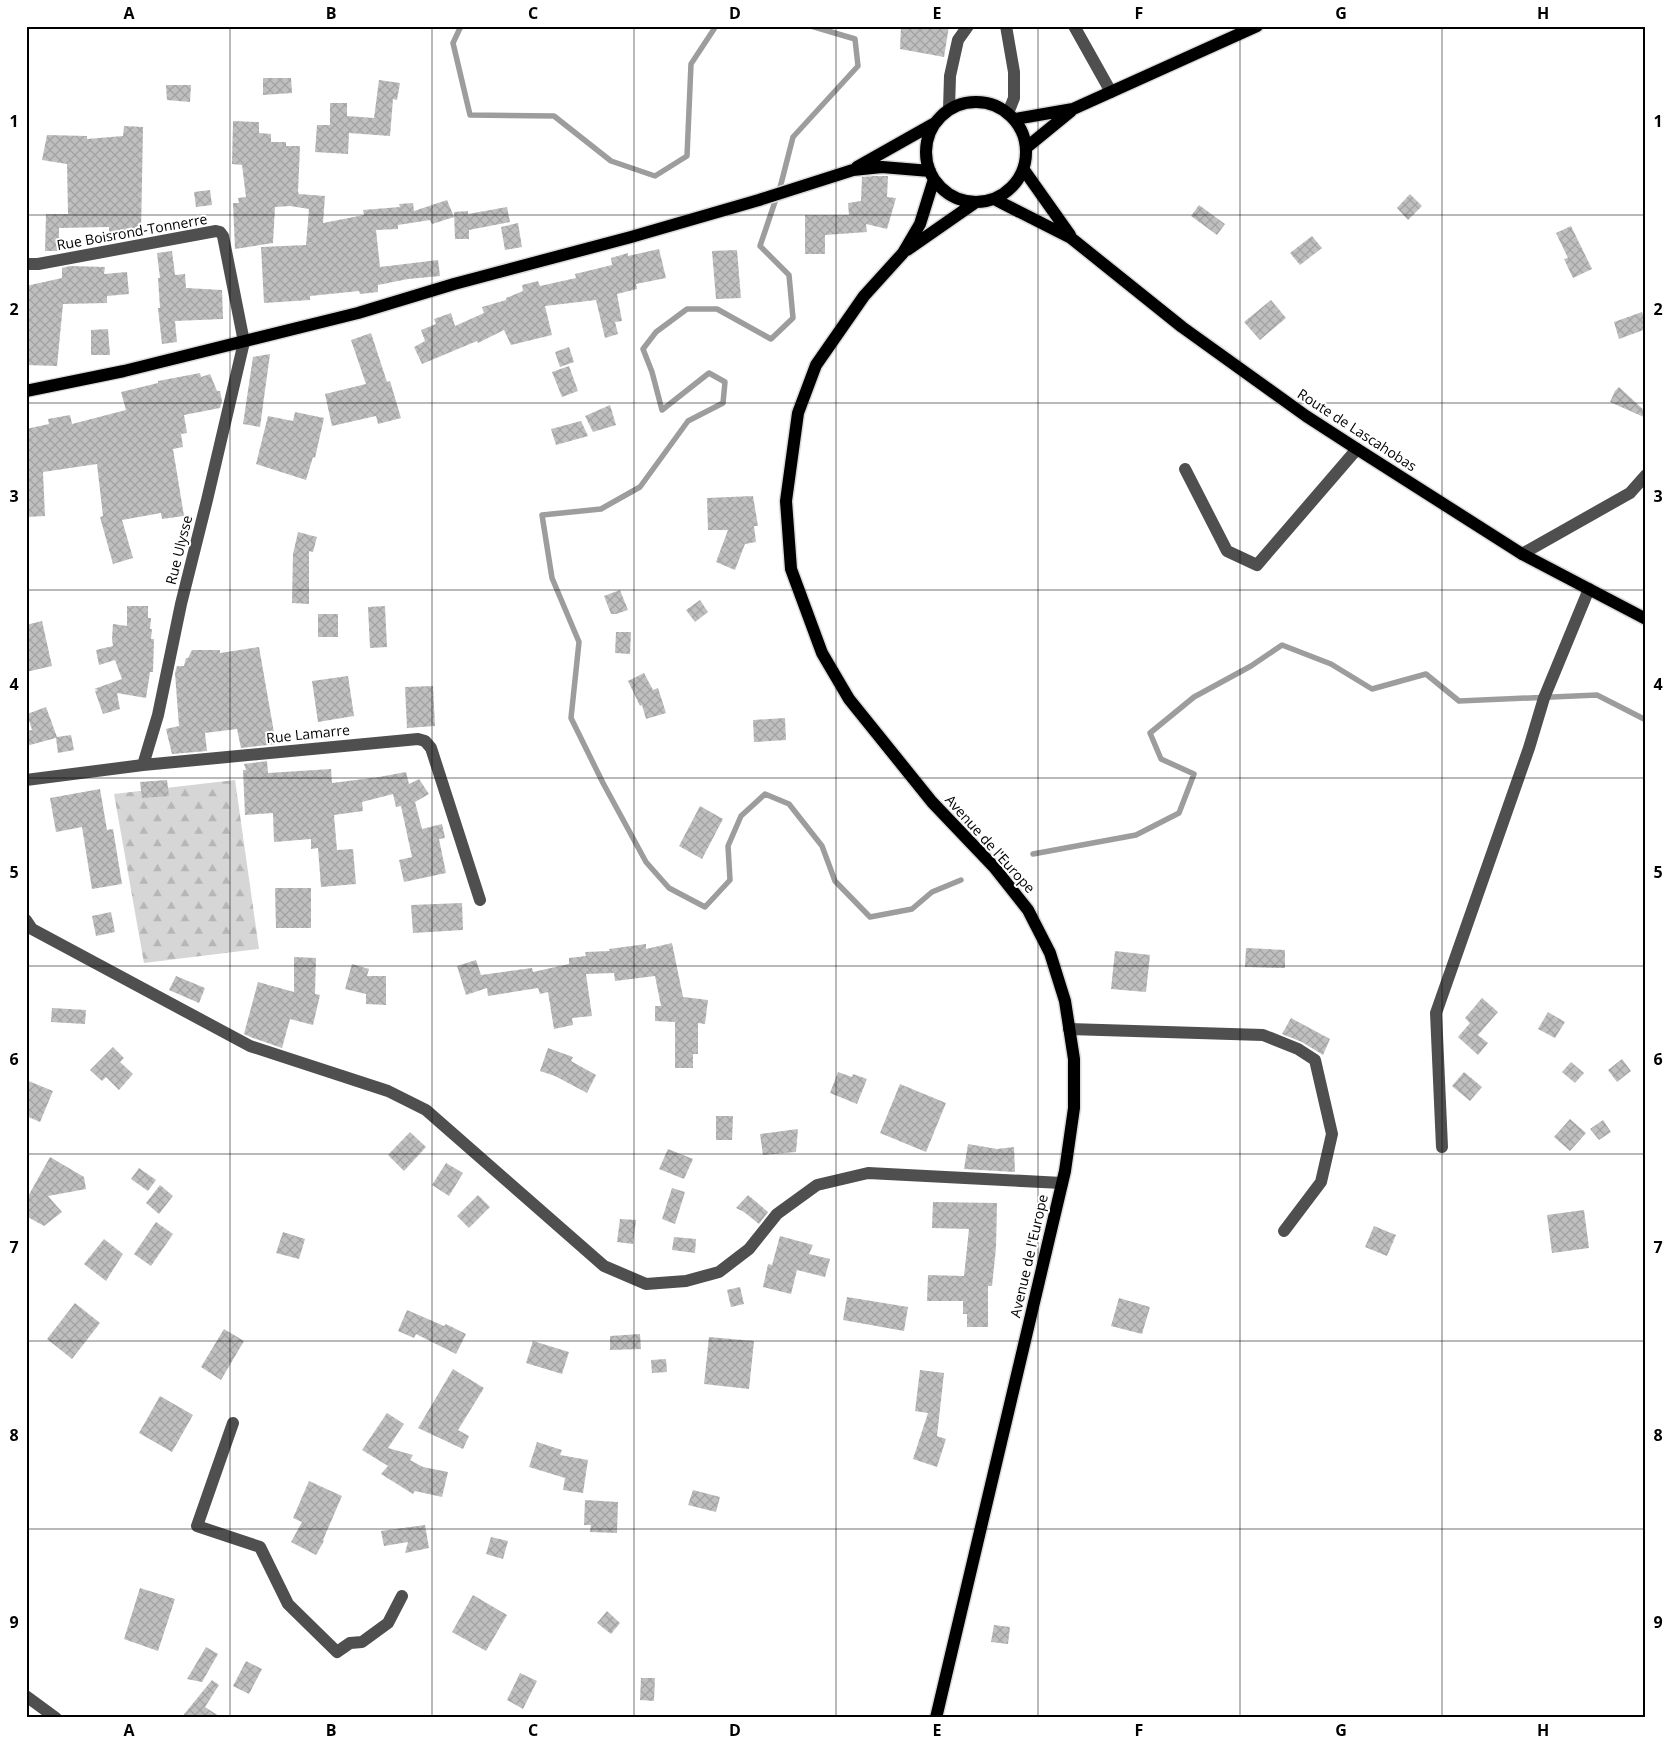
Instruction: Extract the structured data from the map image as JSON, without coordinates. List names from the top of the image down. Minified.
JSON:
{"streets":{"main road":["Route de Lascahobas","Avenue de l'Europe"],"street":["Rue Boisrond-Tonnerre","Rue Ulysse","Rue Lamarre"]},"crossings":[["Rue Boisrond-Tonnerre","Rue Ulysse"],["Route de Lascahobas","Avenue de l'Europe"],["Rue Ulysse","Rue Lamarre"]],"grid":{"columns":["A","B","C","D","E","F","G","H"],"rows":["1","2","3","4","5","6","7","8","9"]}}
